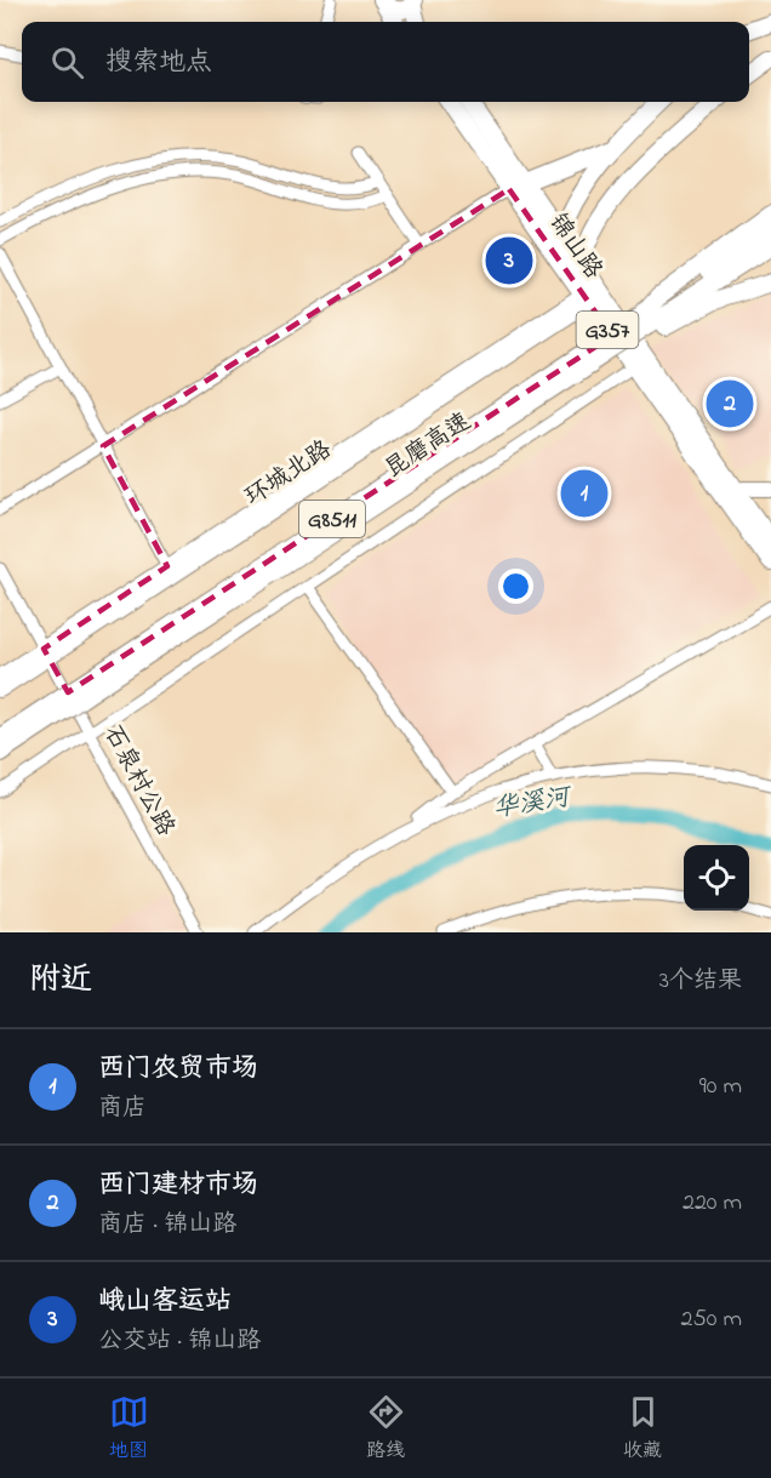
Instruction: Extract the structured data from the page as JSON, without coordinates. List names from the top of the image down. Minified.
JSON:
{"streets":{"highway":["锦山路","G357","昆磨高速","G8511"],"main road":["环城北路"],"street":["石泉村公路"]},"crossings":[["锦山路","环城北路"],["环城北路","石泉村公路"]],"water":["华溪河"],"page":{"search":"搜索地点","pins":["3","2","1"],"heading":["附近","3个结果"],"list":[{"mark":"1","name":"西门农贸市场","note":"商店","value":"90 m"},{"mark":"2","name":"西门建材市场","note":"商店 · 锦山路","value":"220 m"},{"mark":"3","name":"峨山客运站","note":"公交站 · 锦山路","value":"250 m"}],"nav":["地图","路线","收藏"]}}
